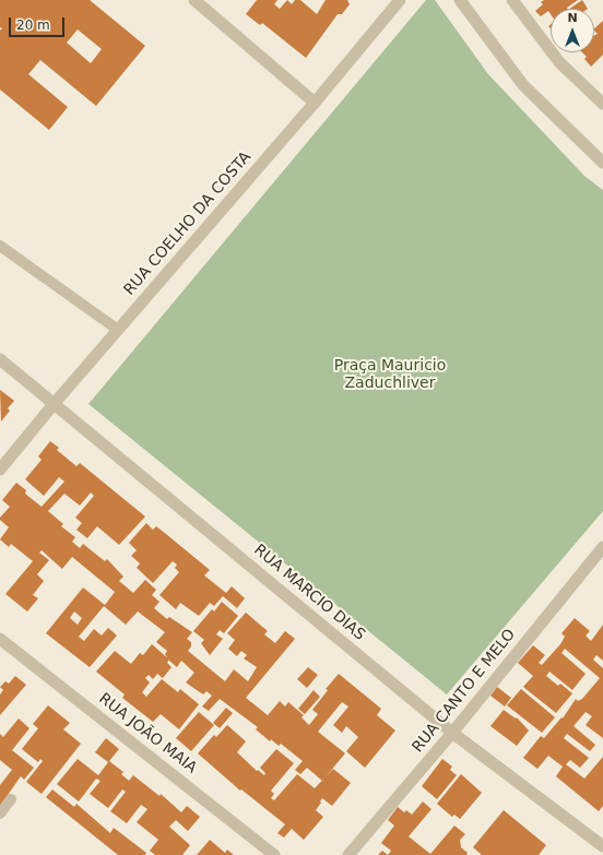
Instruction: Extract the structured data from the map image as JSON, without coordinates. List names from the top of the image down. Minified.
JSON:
{"streets":{"street":["RUA COELHO DA COSTA","RUA MARCIO DIAS","RUA CANTO E MELO","RUA JOÃO MAIA"]},"crossings":[["RUA COELHO DA COSTA","RUA MARCIO DIAS"],["RUA MARCIO DIAS","RUA CANTO E MELO"]],"parks":["Praça Mauricio Zaduchliver"],"scale_bar":"20 m","north":"top"}
